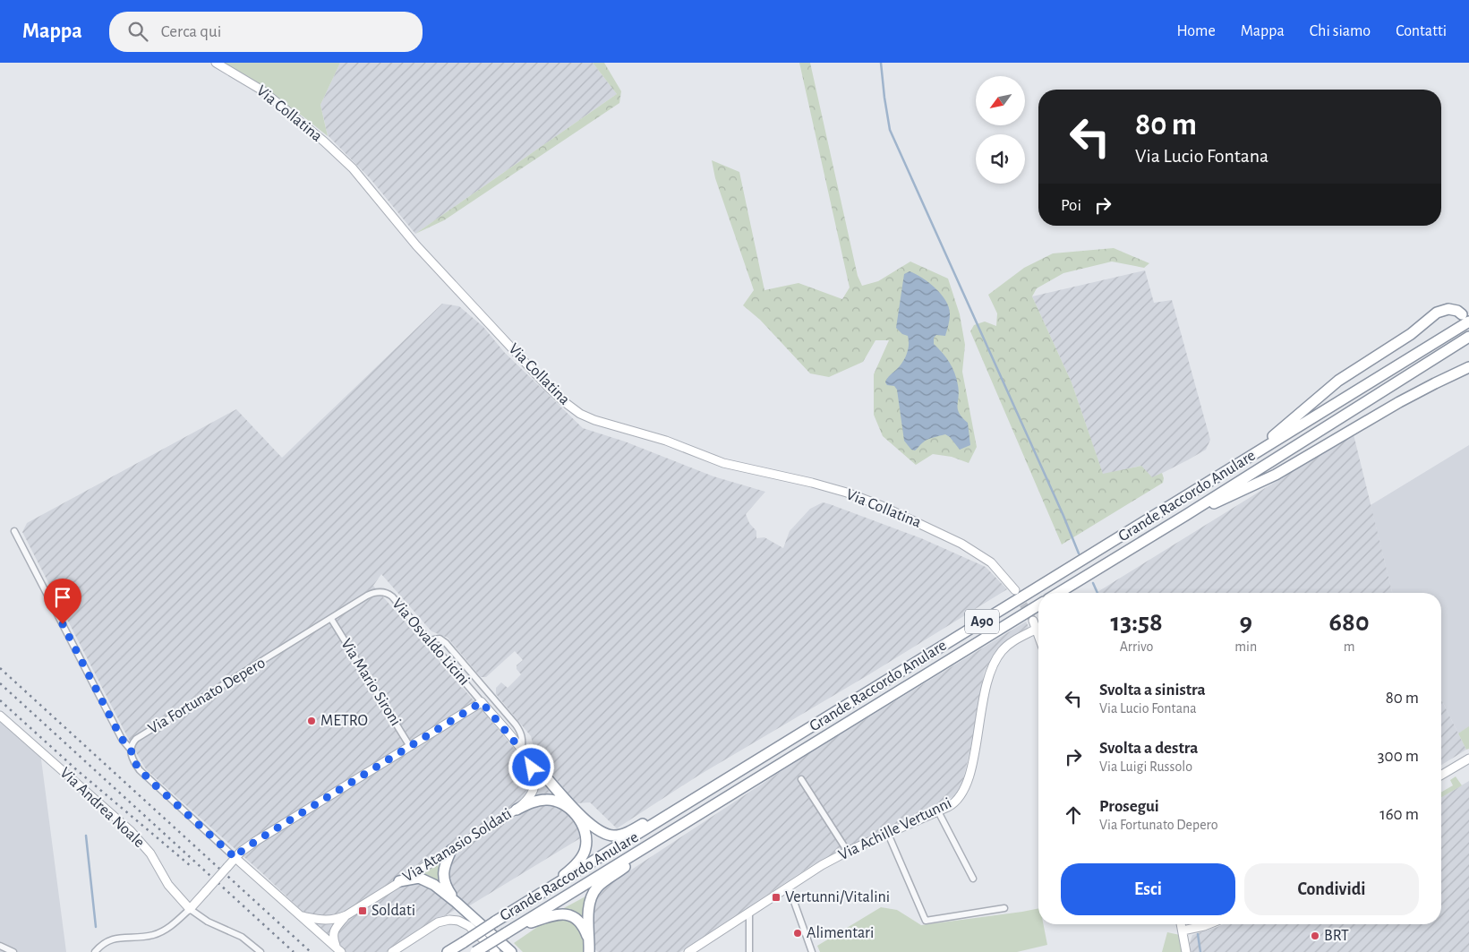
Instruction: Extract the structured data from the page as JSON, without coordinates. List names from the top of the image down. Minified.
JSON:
{"streets":{"highway":["Grande Raccordo Anulare","A90"],"street":["Via Collatina","Via Osvaldo Licini","Via Mario Sironi","Via Fortunato Depero","Via Andrea Noale","Via Achille Vertunni","Via Atanasio Soldati"]},"crossings":[["Via Osvaldo Licini","Via Fortunato Depero"],["Via Osvaldo Licini","Via Atanasio Soldati"],["Via Mario Sironi","Via Fortunato Depero"]],"places":{"other":["METRO","Alimentari","BRT"],"transit":["Vertunni/Vitalini","Soldati"]},"north":"bottom left","page":{"header":"Mappa","search":"Cerca qui","nav":["Home","Mappa","Chi siamo","Contatti"],"turn":["80 m","Via Lucio Fontana"],"then":"Poi","eta":["13:58","Arrivo","9","min","680","m"],"list":[{"name":"Svolta a sinistra","note":"Via Lucio Fontana","value":"80 m"},{"name":"Svolta a destra","note":"Via Luigi Russolo","value":"300 m"},{"name":"Prosegui","note":"Via Fortunato Depero","value":"160 m"}],"buttons":["Esci","Condividi"]}}
